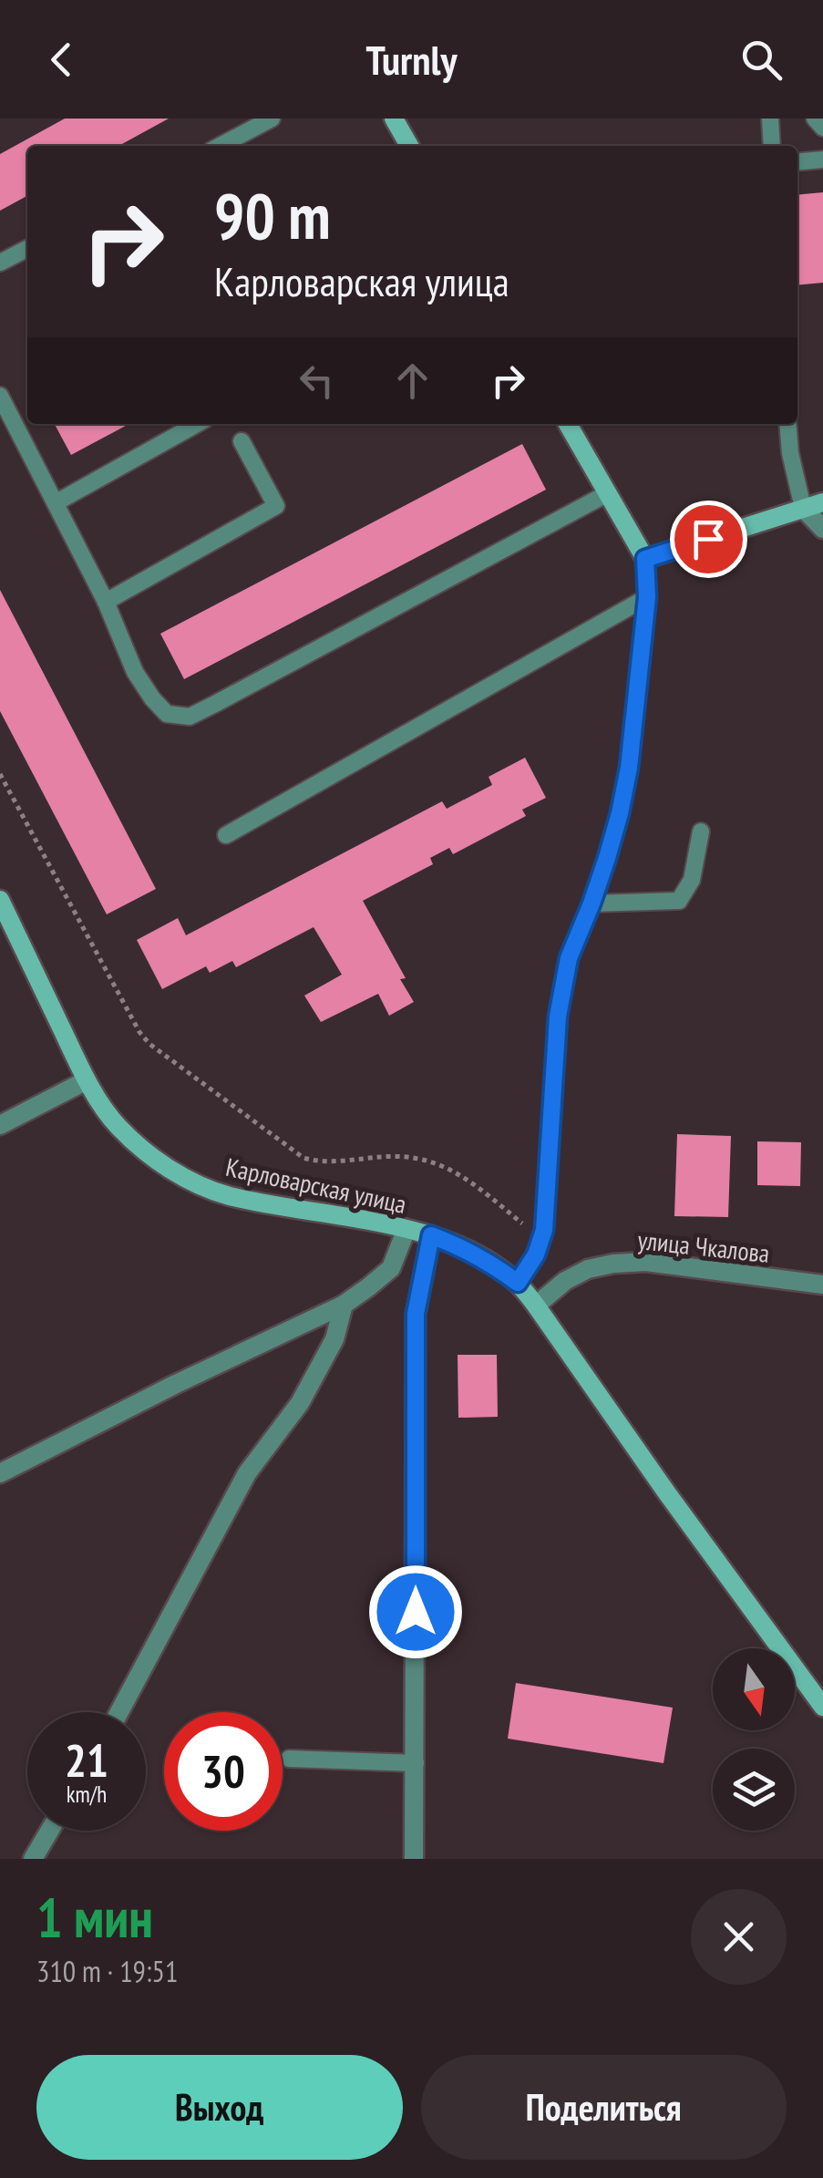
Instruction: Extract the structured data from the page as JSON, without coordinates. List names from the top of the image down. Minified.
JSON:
{"streets":{"street":["Карловарская улица","улица Чкалова"]},"crossings":[["Карловарская улица","улица Чкалова"]],"north":"bottom","page":{"header":"Turnly","turn":["90 m","Карловарская улица"],"speed":"21 km/h","limit":"30","heading":["1 мин","310 m · 19:51"],"buttons":["Выход","Поделиться"]}}
